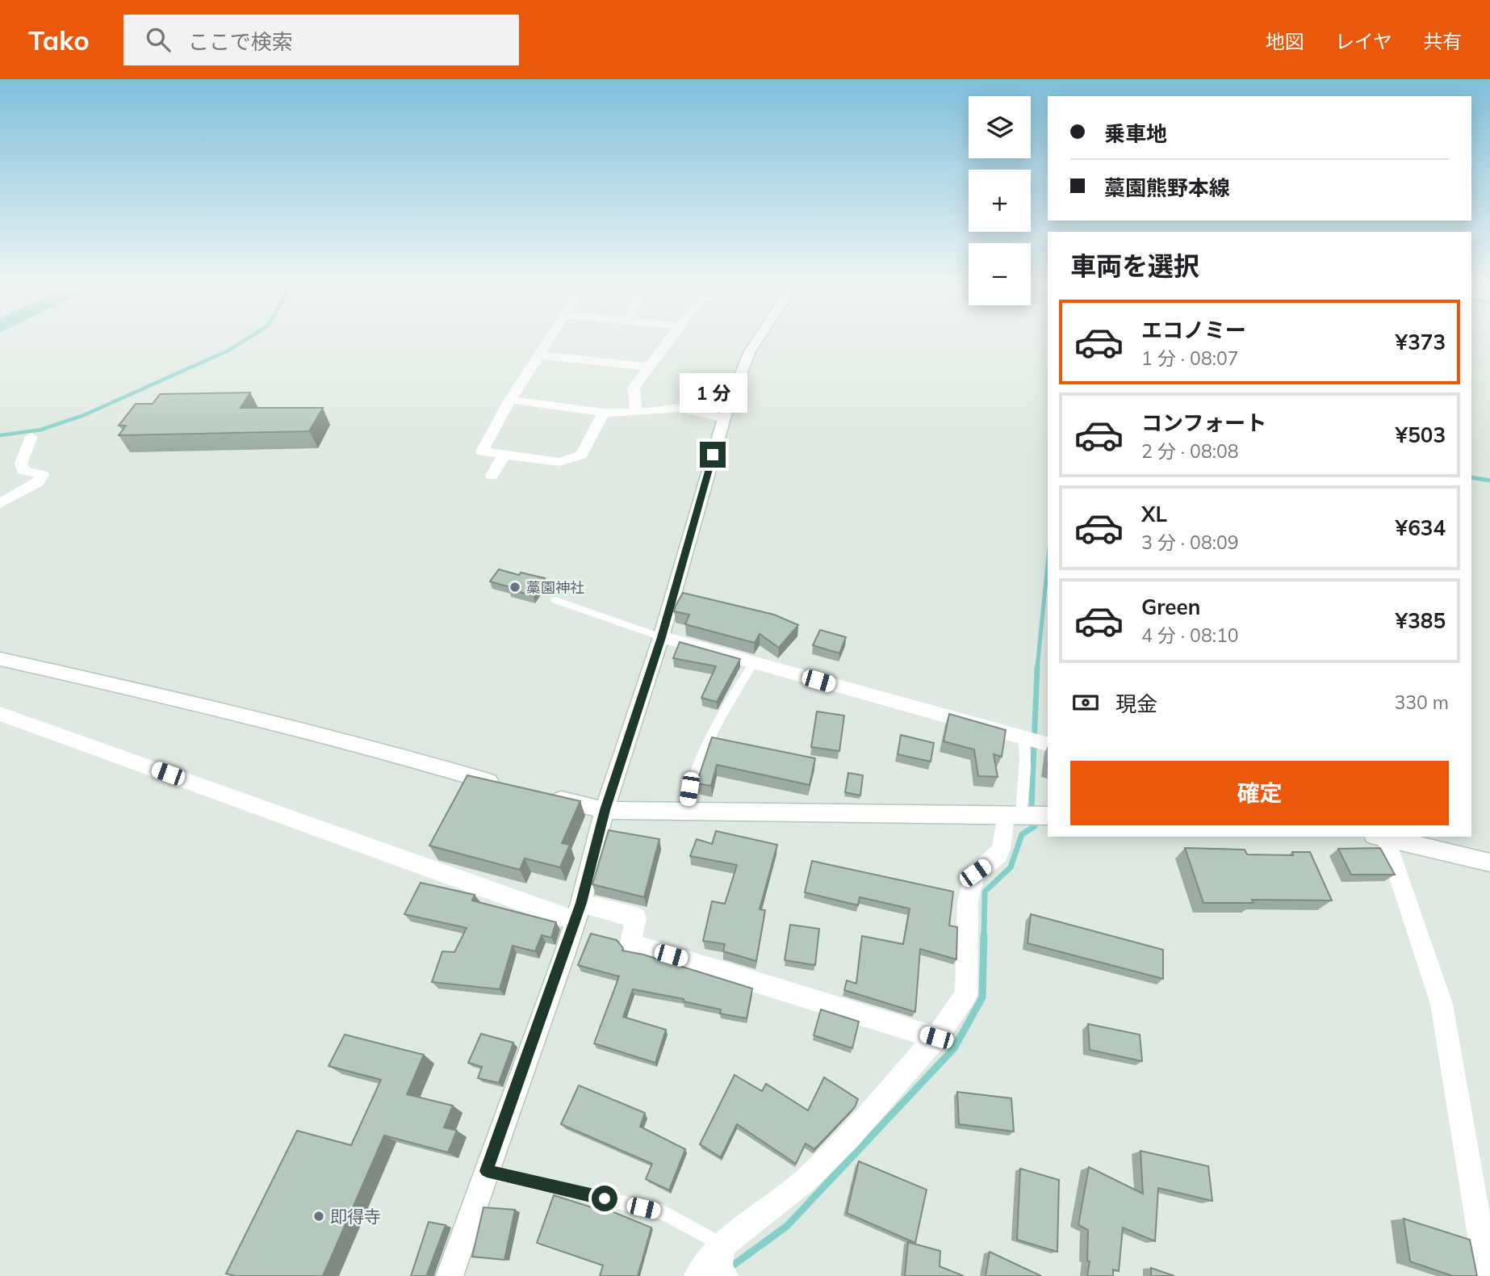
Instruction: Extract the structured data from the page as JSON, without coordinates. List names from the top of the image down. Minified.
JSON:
{"places":["藁園神社","即得寺"],"page":{"header":"Tako","search":"ここで検索","nav":["地図","レイヤ","共有"],"map_buttons":["+","−"],"banner":["乗車地","藁園熊野本線"],"heading":"車両を選択","list":[{"name":"エコノミー","note":"1 分 · 08:07","value":"¥373"},{"name":"コンフォート","note":"2 分 · 08:08","value":"¥503"},{"name":"XL","note":"3 分 · 08:09","value":"¥634"},{"name":"Green","note":"4 分 · 08:10","value":"¥385"}],"bubble":"1 分","pay":["現金","330 m"],"buttons":"確定"}}
